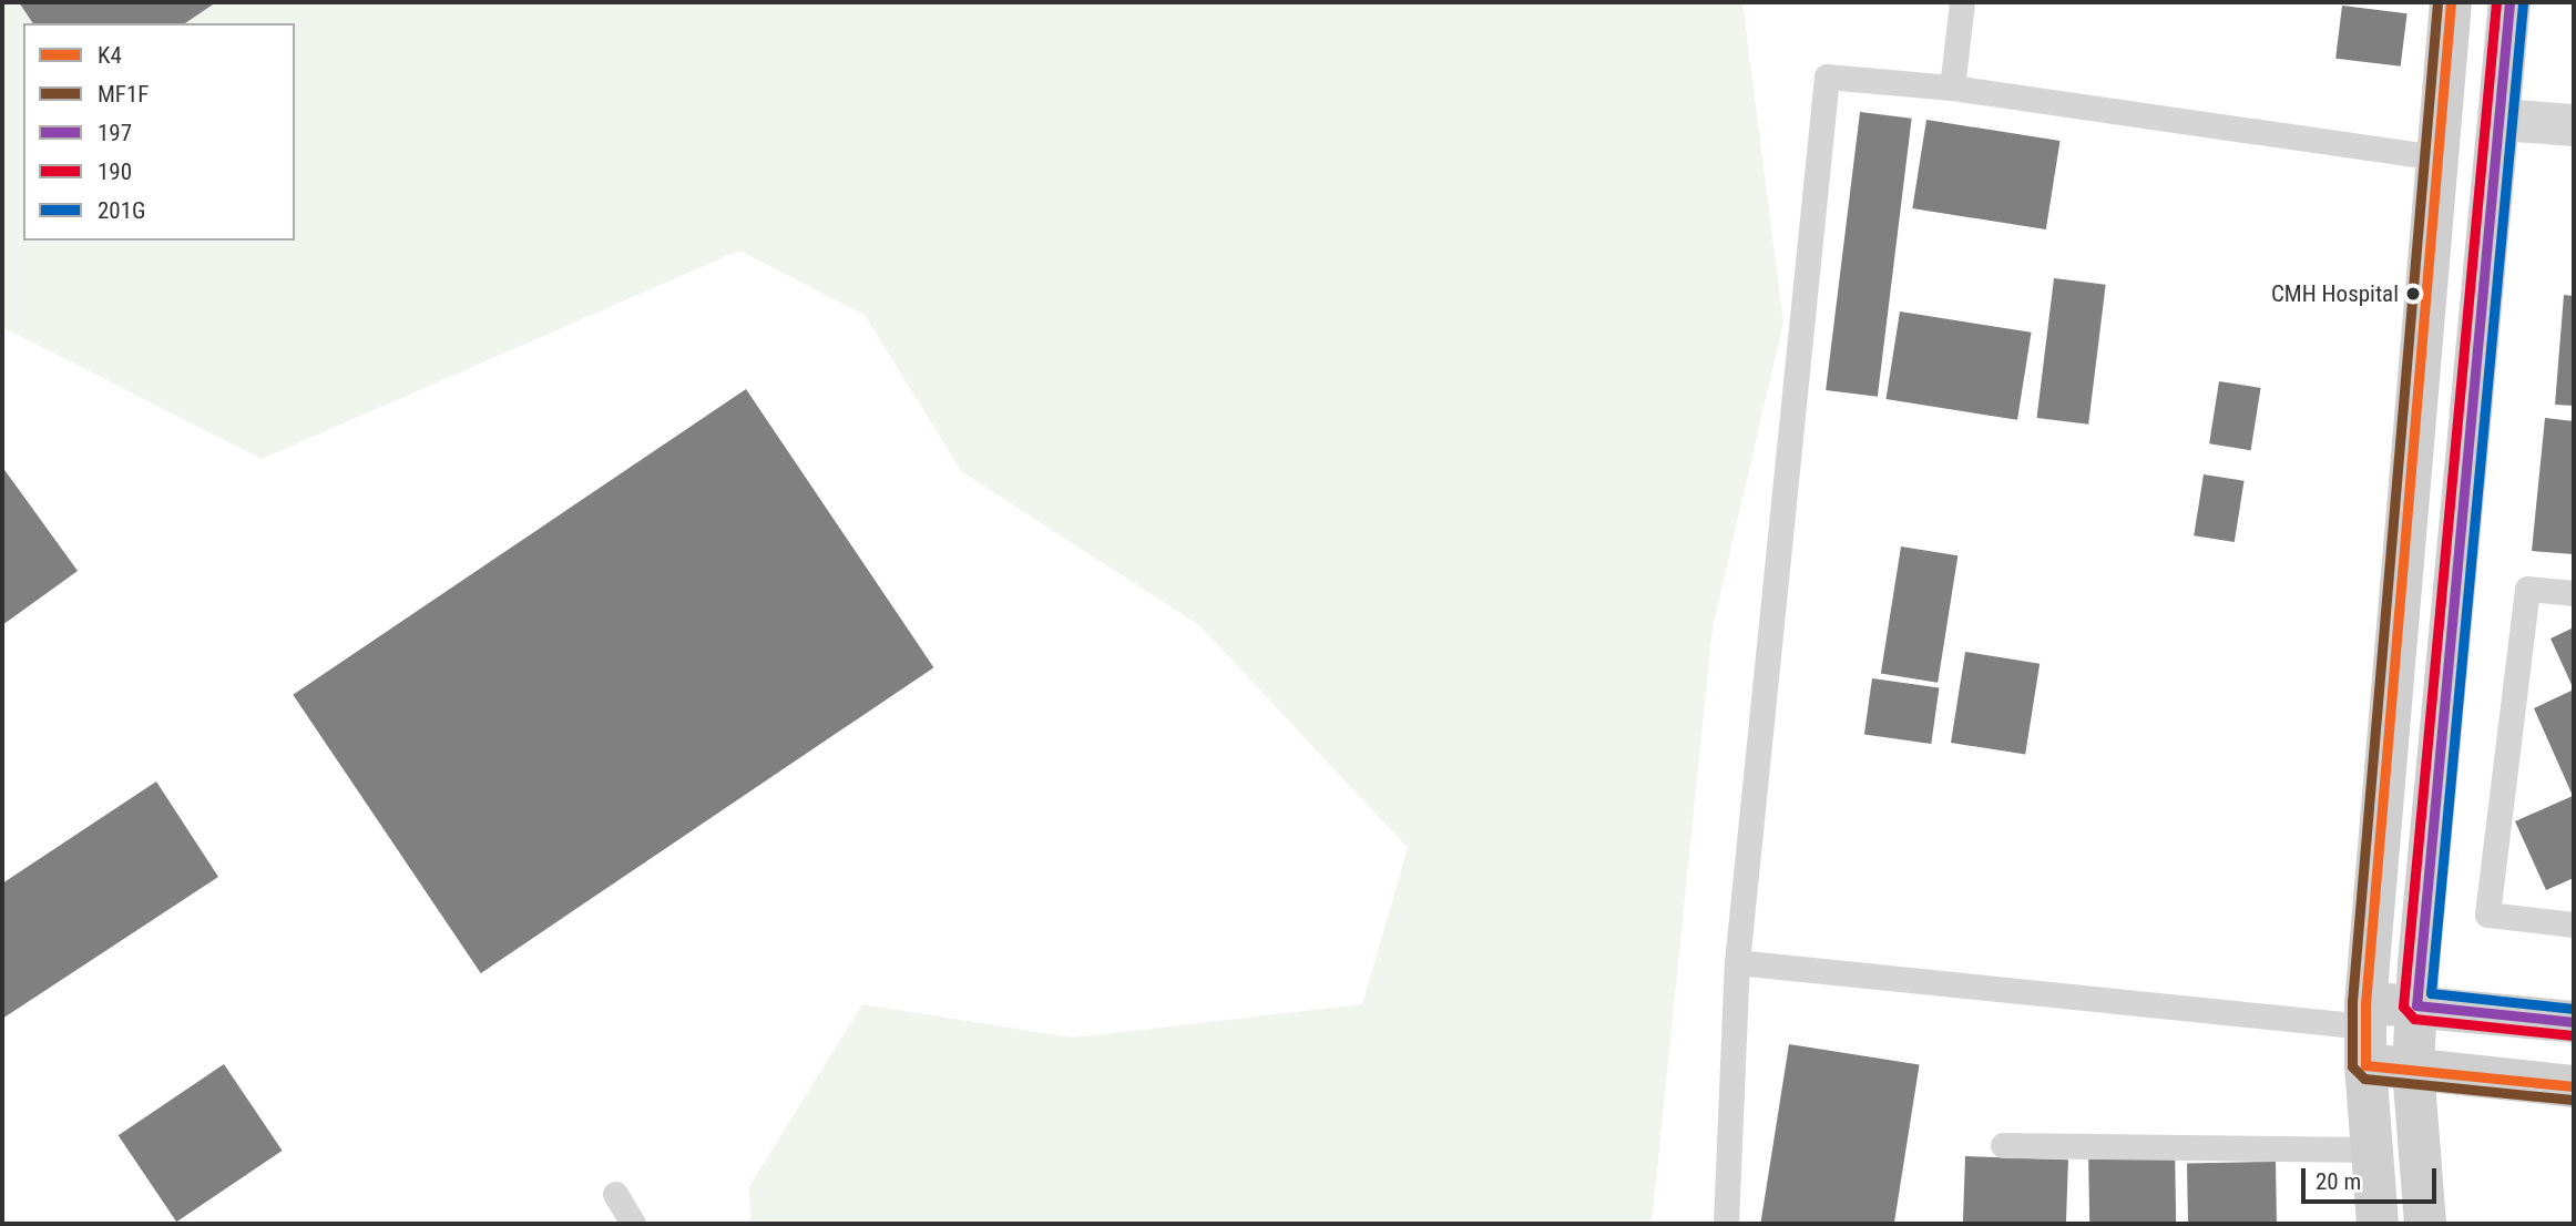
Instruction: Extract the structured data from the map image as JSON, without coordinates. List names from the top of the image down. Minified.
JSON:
{"places":["CMH Hospital"],"lines":["transit line K4","transit line MF1F","transit line 197","transit line 190","transit line 201G"],"legend":["K4","MF1F","197","190","201G"],"scale_bar":"20 m"}
